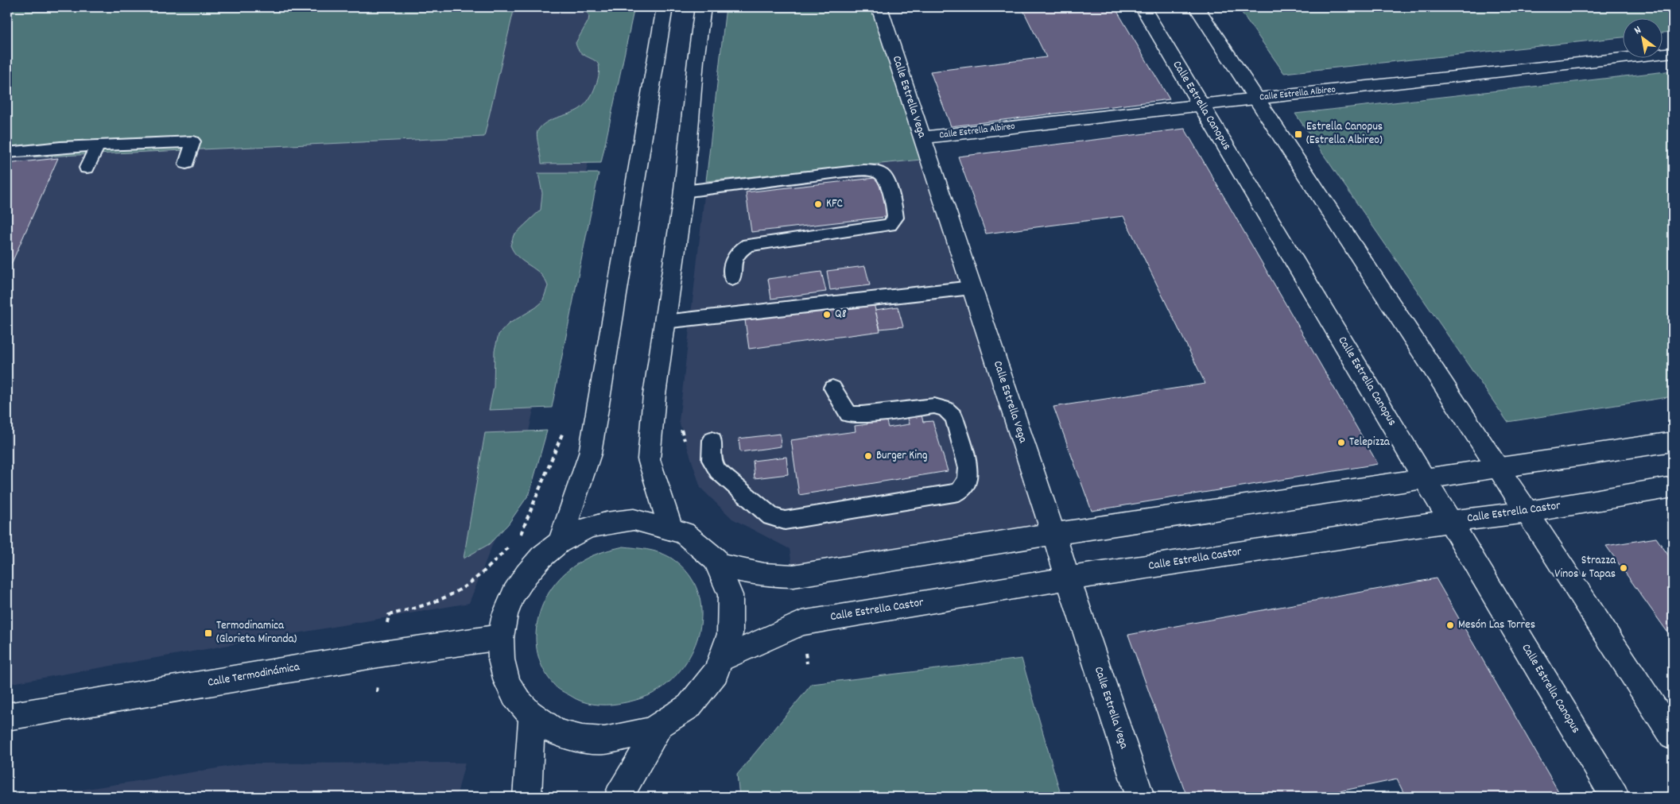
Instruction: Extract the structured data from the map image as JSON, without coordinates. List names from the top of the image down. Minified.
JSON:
{"streets":{"street":["Calle Estrella Albireo","Calle Estrella Vega","Calle Estrella Canopus","Calle Estrella Castor","Calle Termodinámica"]},"crossings":[["Calle Estrella Albireo","Calle Estrella Vega"],["Calle Estrella Albireo","Calle Estrella Canopus"],["Calle Estrella Vega","Calle Estrella Castor"],["Calle Estrella Canopus","Calle Estrella Castor"]],"places":{"transit":["Estrella Canopus (Estrella Albireo)","Termodinamica (Glorieta Miranda)"],"other":["KFC","Q8","Telepizza","Burger King","Strazza Vinos & Tapas","Mesón Las Torres"]},"north":"top left"}
